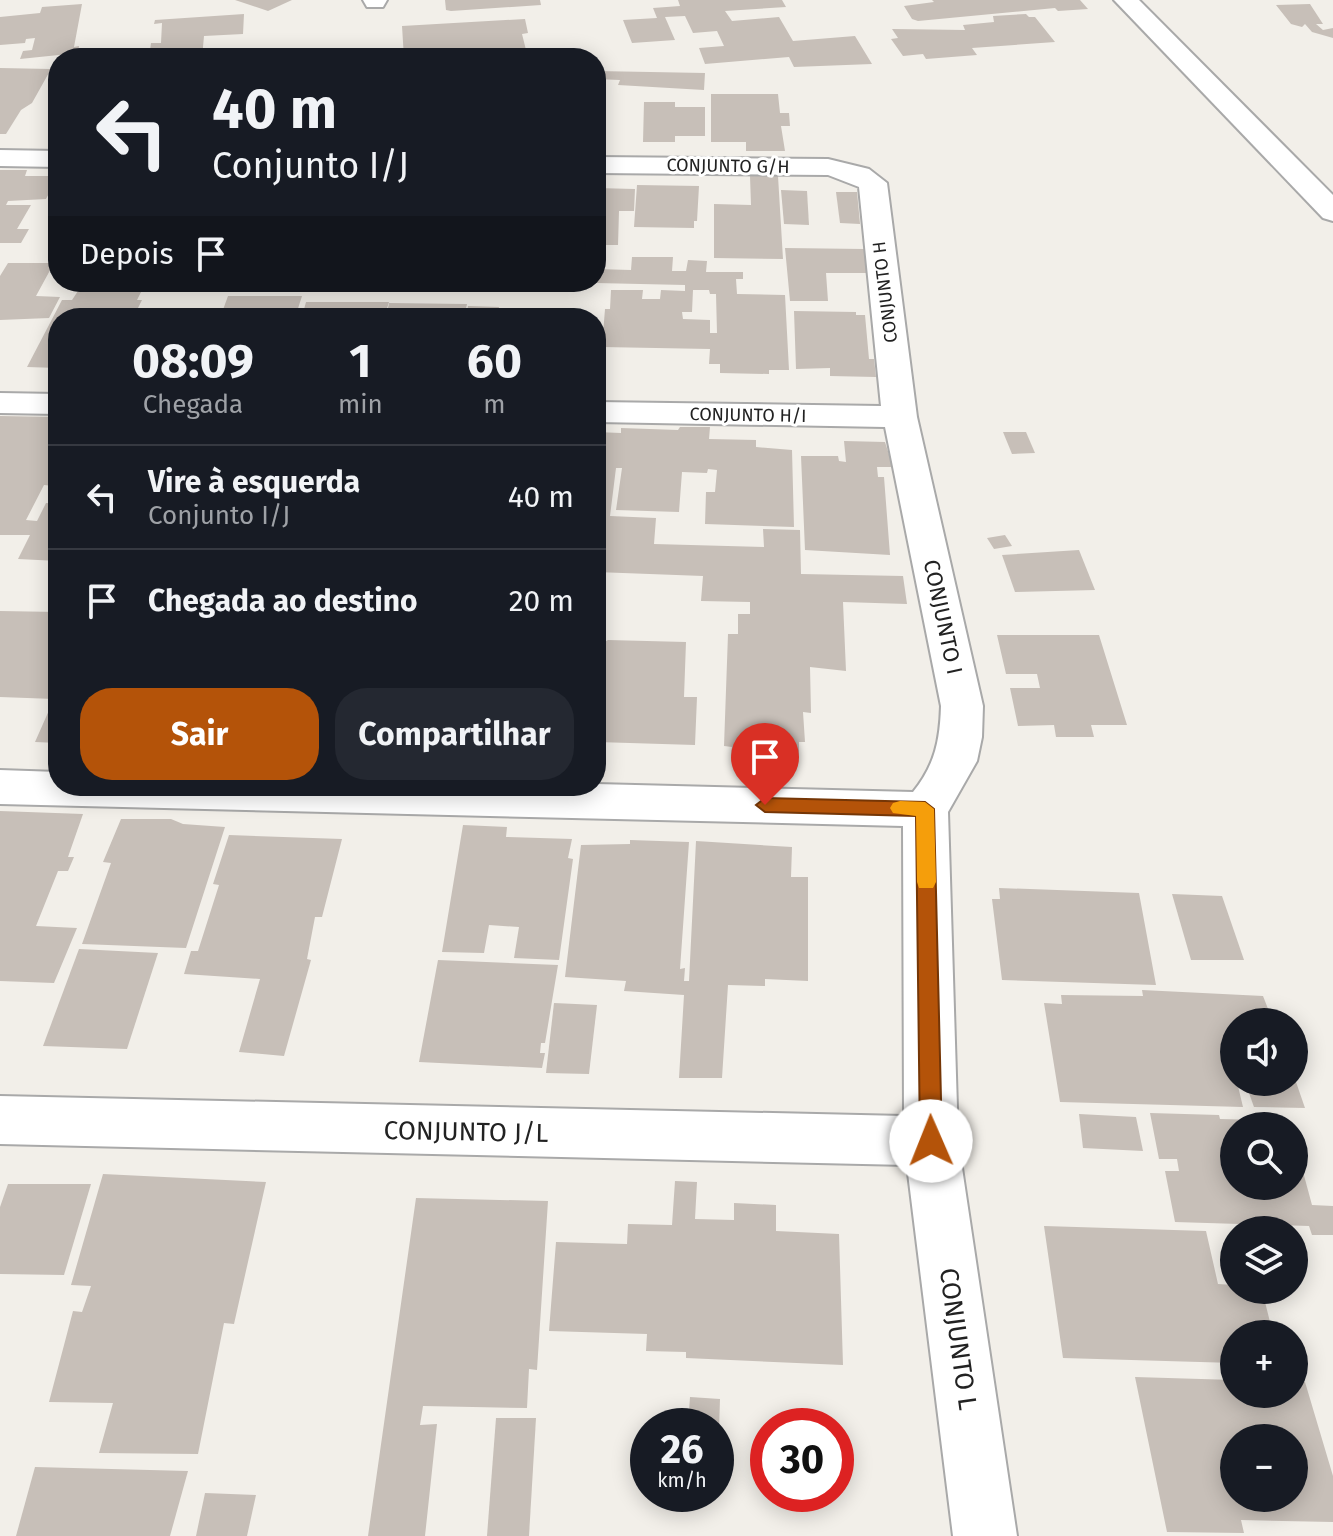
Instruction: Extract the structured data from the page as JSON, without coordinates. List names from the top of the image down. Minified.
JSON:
{"streets":{"street":["CONJUNTO G/H","CONJUNTO H","CONJUNTO H/I","CONJUNTO I","CONJUNTO J/L","CONJUNTO L"]},"crossings":[["CONJUNTO G/H","CONJUNTO H"],["CONJUNTO H","CONJUNTO H/I"],["CONJUNTO H","CONJUNTO I"],["CONJUNTO H/I","CONJUNTO I"],["CONJUNTO I","CONJUNTO L"],["CONJUNTO J/L","CONJUNTO L"]],"page":{"turn":["40 m","Conjunto I/J"],"then":"Depois","eta":["08:09","Chegada","1","min","60","m"],"list":[{"name":"Vire à esquerda","note":"Conjunto I/J","value":"40 m"},{"name":"Chegada ao destino","value":"20 m"}],"buttons":["Sair","Compartilhar"],"map_buttons":["+","−"],"speed":"26 km/h","limit":"30"}}
